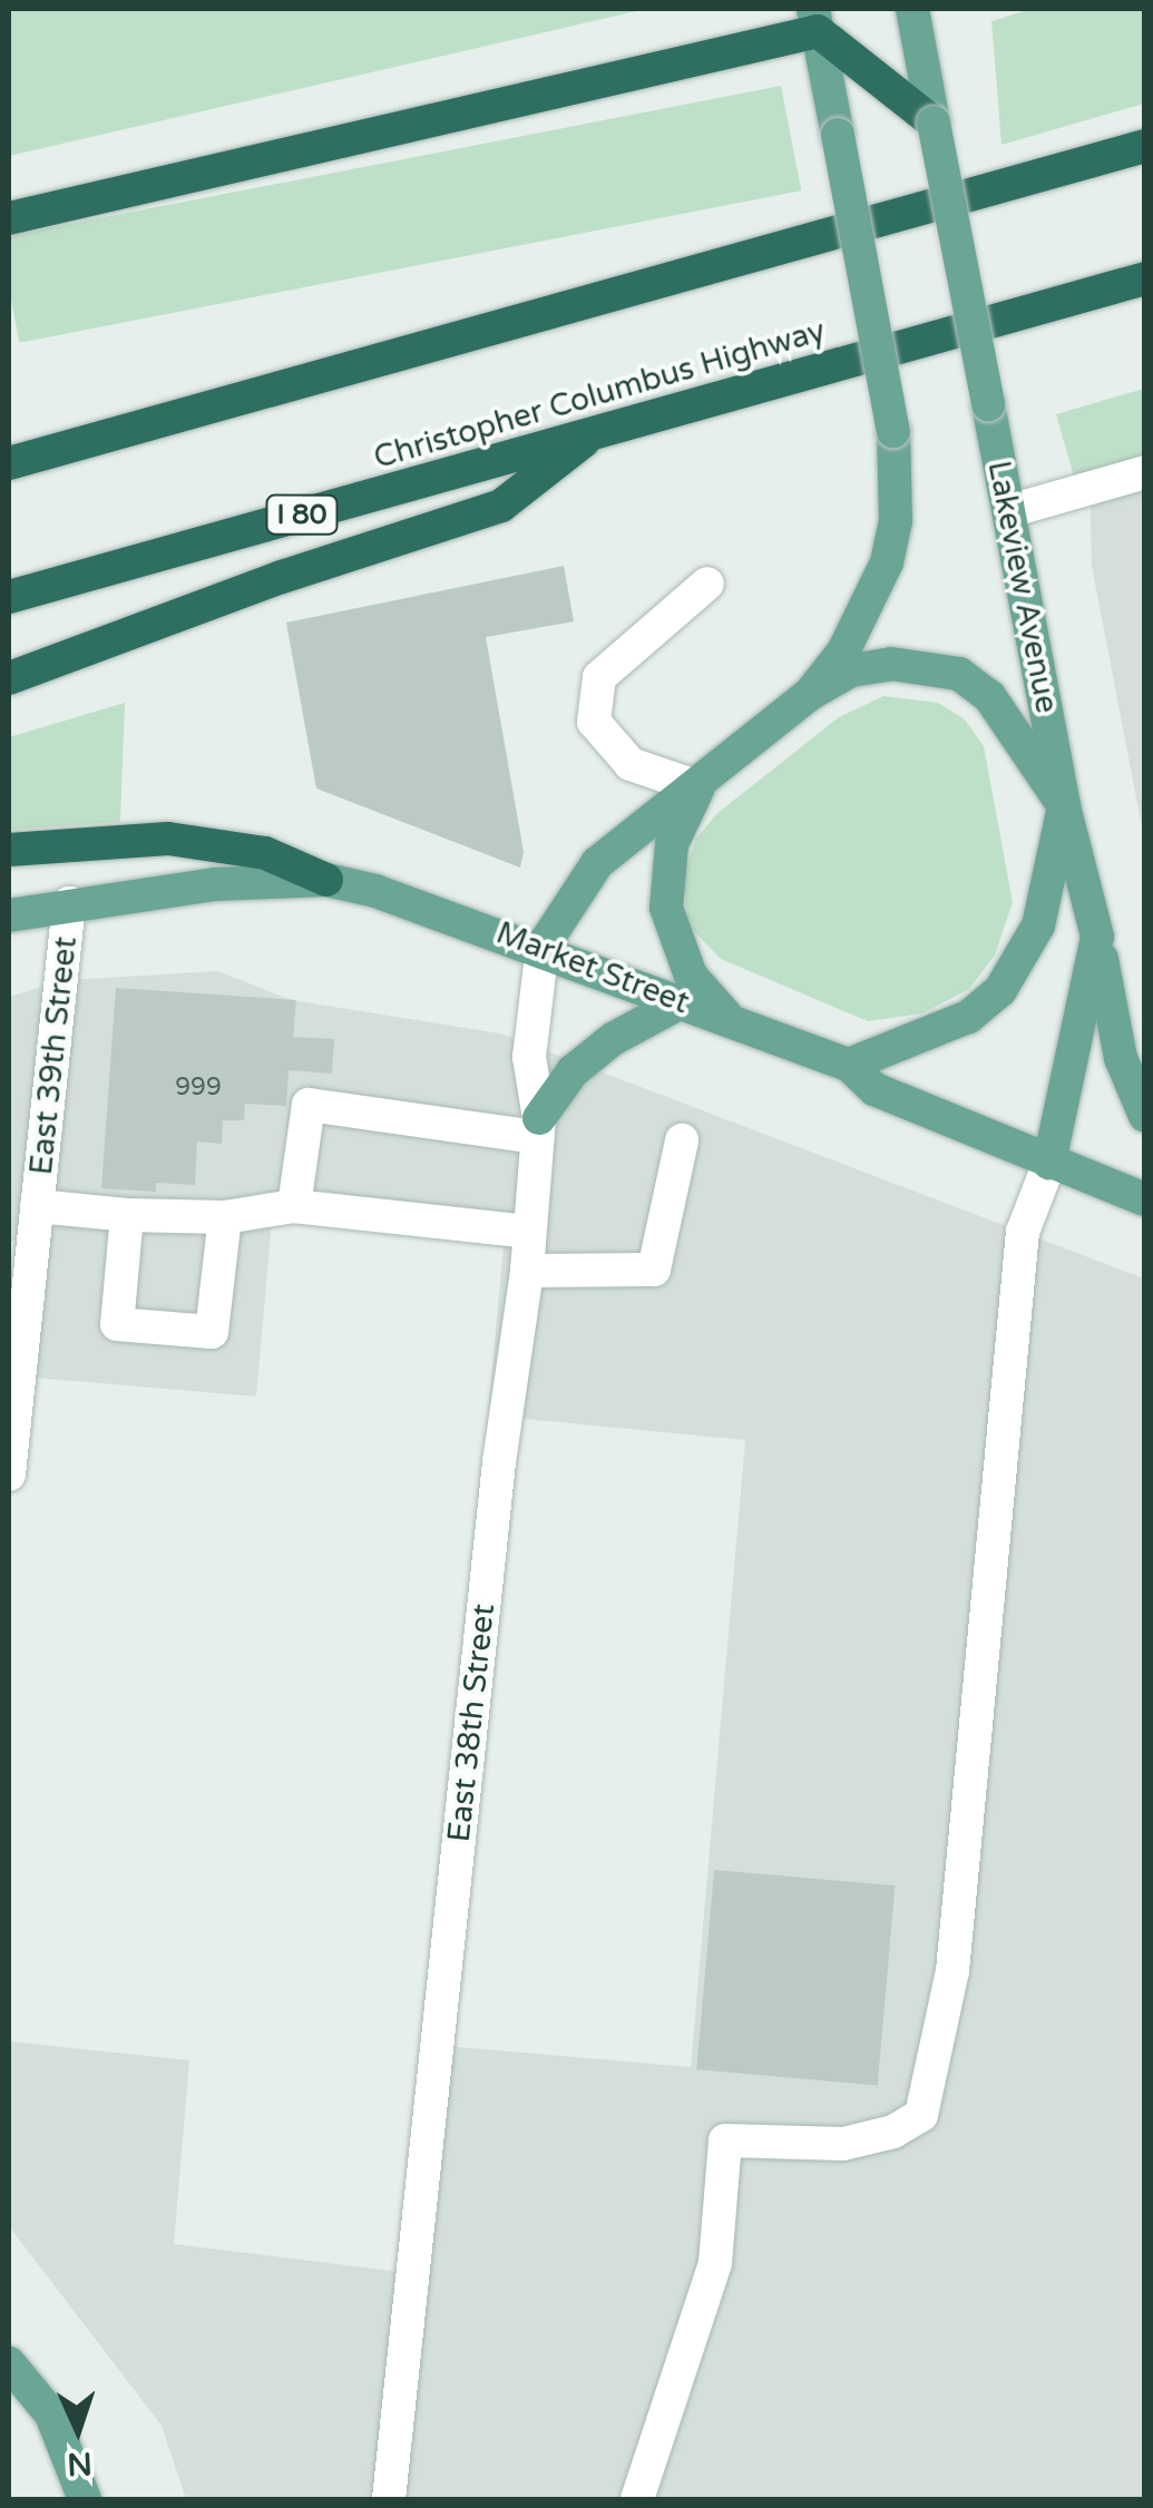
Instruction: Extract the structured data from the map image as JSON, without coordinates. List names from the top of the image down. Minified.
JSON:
{"streets":{"highway":["Christopher Columbus Highway","I 80"],"main road":["Lakeview Avenue","Market Street"],"street":["East 39th Street","East 38th Street"]},"crossings":[["Lakeview Avenue","Market Street"],["Market Street","East 39th Street"],["Market Street","East 38th Street"]],"house_numbers":["999"],"north":"bottom"}
